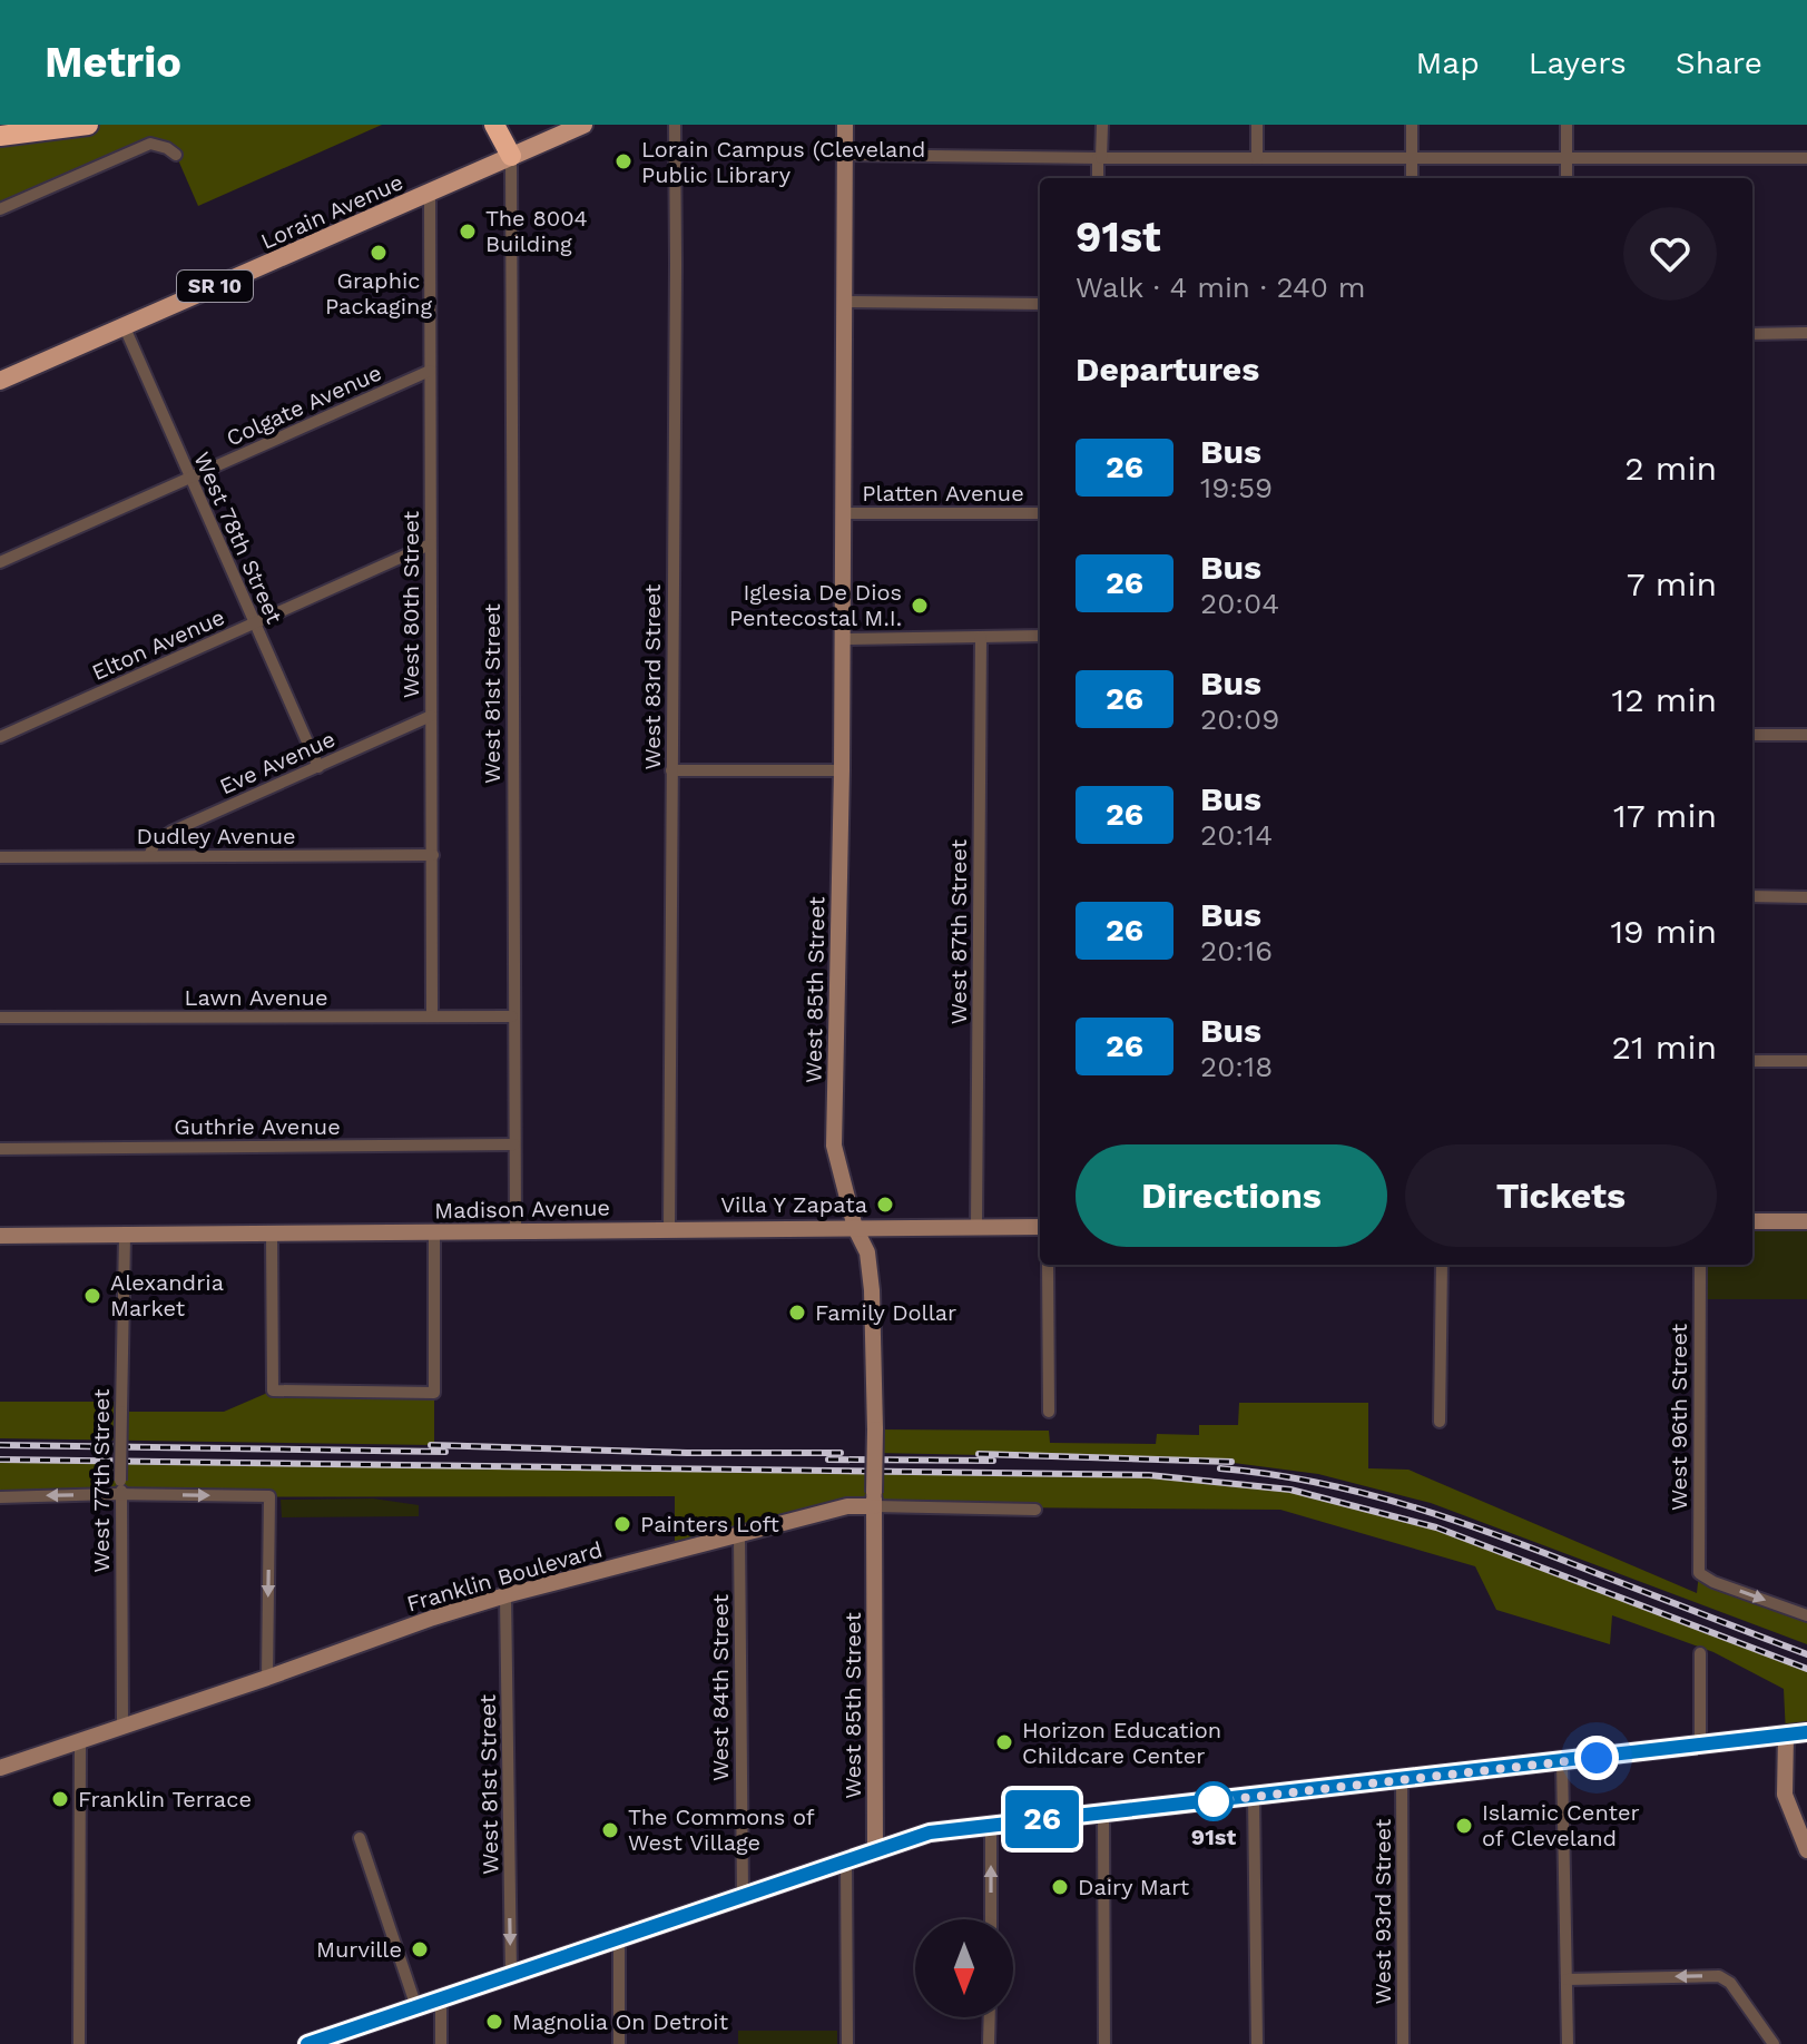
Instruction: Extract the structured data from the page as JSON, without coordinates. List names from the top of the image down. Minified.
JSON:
{"streets":{"main road":["Lorain Avenue","SR 10"],"street":["Colgate Avenue","Platten Avenue","West 78th Street","West 80th Street","Elton Avenue","West 83rd Street","West 81st Street","Eve Avenue","Dudley Avenue","West 87th Street","West 85th Street","Lawn Avenue","Guthrie Avenue","Madison Avenue","West 96th Street","West 77th Street","Franklin Boulevard","West 84th Street","West 93rd Street"]},"crossings":[["Lorain Avenue","West 78th Street"],["Lorain Avenue","West 80th Street"],["Lorain Avenue","West 81st Street"],["Colgate Avenue","West 78th Street"],["Colgate Avenue","West 80th Street"],["Platten Avenue","West 85th Street"],["West 78th Street","Elton Avenue"],["West 78th Street","Eve Avenue"],["West 80th Street","Elton Avenue"],["West 80th Street","Eve Avenue"],["West 80th Street","Dudley Avenue"],["West 80th Street","Lawn Avenue"],["West 83rd Street","Madison Avenue"],["West 81st Street","Lawn Avenue"],["West 81st Street","Guthrie Avenue"],["West 81st Street","Madison Avenue"],["West 81st Street","Franklin Boulevard"],["Eve Avenue","Dudley Avenue"],["West 87th Street","Madison Avenue"],["West 85th Street","Madison Avenue"],["West 85th Street","Franklin Boulevard"],["Madison Avenue","West 77th Street"],["West 77th Street","Franklin Boulevard"],["Franklin Boulevard","West 84th Street"]],"one_way":["West 96th Street"],"places":["Lorain Campus (Cleveland Public Library","The 8004 Building","Graphic Packaging","Iglesia De Dios Pentecostal M.I.","Villa Y Zapata","Alexandria Market","Family Dollar","Painters Loft","Horizon Education Childcare Center","Franklin Terrace","91st","Islamic Center of Cleveland","The Commons of West Village","Dairy Mart","Murville","Magnolia On Detroit"],"lines":["bus line 26"],"north":"bottom","page":{"header":"Metrio","nav":["Map","Layers","Share"],"on_map":"26","heading":[["91st","Walk · 4 min · 240 m"],"Departures"],"list":[{"mark":"26","name":"Bus","note":"19:59","value":"2 min"},{"mark":"26","name":"Bus","note":"20:04","value":"7 min"},{"mark":"26","name":"Bus","note":"20:09","value":"12 min"},{"mark":"26","name":"Bus","note":"20:14","value":"17 min"},{"mark":"26","name":"Bus","note":"20:16","value":"19 min"},{"mark":"26","name":"Bus","note":"20:18","value":"21 min"}],"buttons":["Directions","Tickets"]}}
